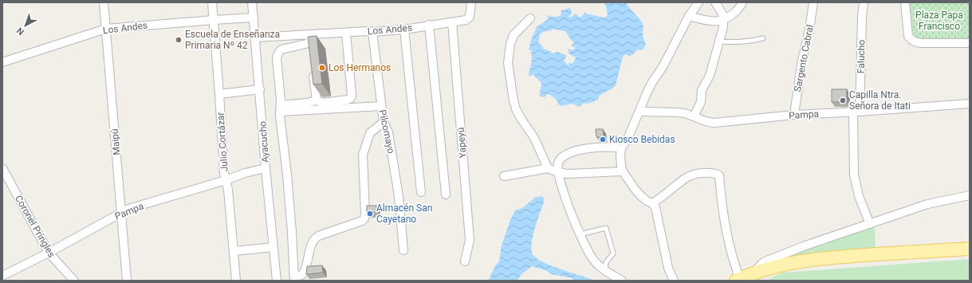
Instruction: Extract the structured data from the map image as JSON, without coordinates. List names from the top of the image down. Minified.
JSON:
{"streets":{"street":["Los Andes","Falucho","Sargento Cabral","Pampa","Pilcomayo","Maipú","Julio Cortázar","Ayacucho","Yapeyú","Coronel Pringles"]},"crossings":[["Los Andes","Pilcomayo"],["Los Andes","Maipú"],["Los Andes","Julio Cortázar"],["Los Andes","Ayacucho"],["Los Andes","Yapeyú"],["Falucho","Pampa"],["Sargento Cabral","Pampa"],["Pampa","Maipú"],["Pampa","Julio Cortázar"],["Pampa","Ayacucho"],["Pampa","Coronel Pringles"]],"parks":["Plaza Papa Francisco"],"places":["Escuela de Enseñanza Primaria Nº 42","Los Hermanos","Capilla Ntra. Señora de Itati","Kiosco Bebidas","Almacén San Cayetano"],"north":"bottom left"}
